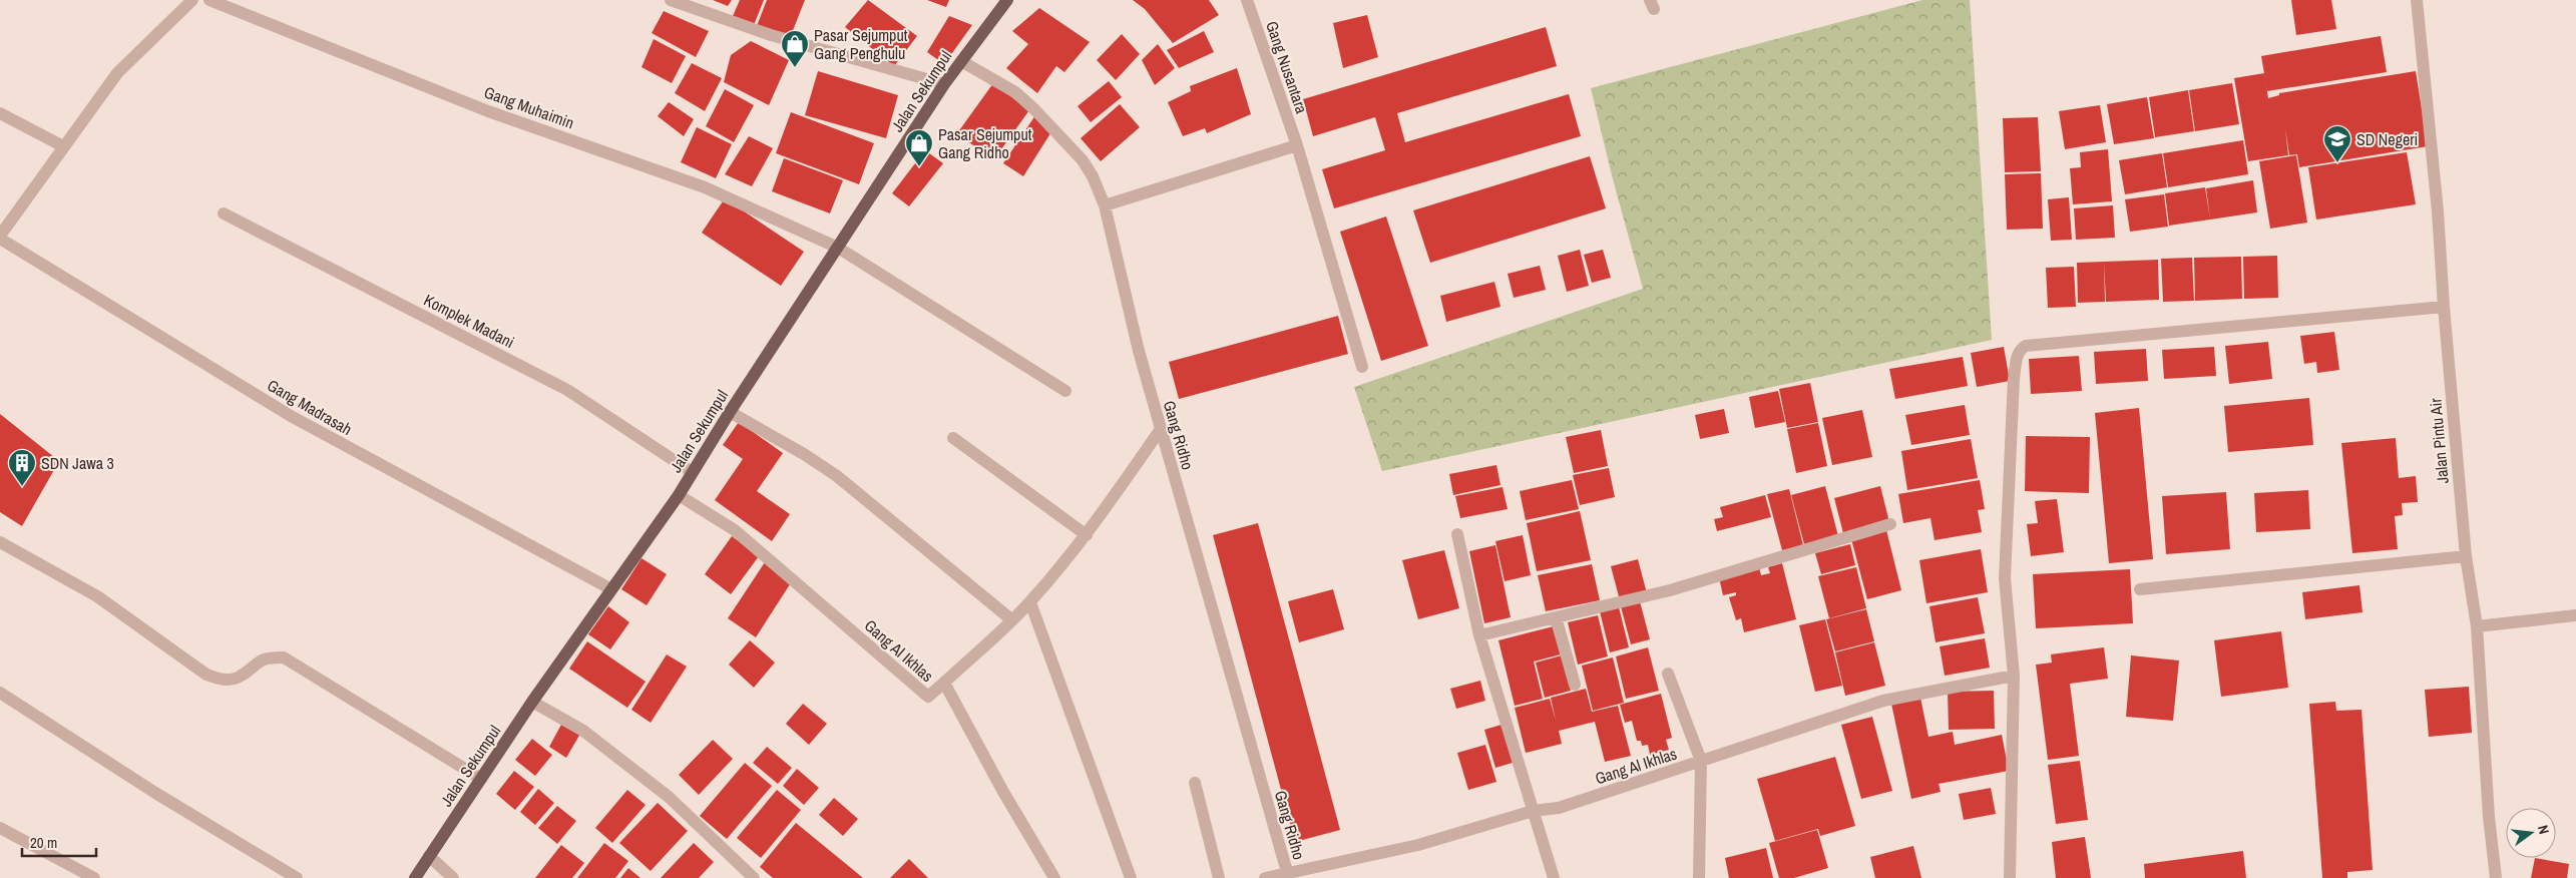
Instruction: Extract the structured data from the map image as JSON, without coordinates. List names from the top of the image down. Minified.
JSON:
{"streets":{"main road":["Jalan Sekumpul"],"street":["Gang Nusantara","Gang Muhaimin","Komplek Madani","Gang Madrasah","Gang Ridho","Jalan Pintu Air","Gang Al Ikhlas"]},"crossings":[["Jalan Sekumpul","Gang Muhaimin"],["Jalan Sekumpul","Komplek Madani"],["Jalan Sekumpul","Gang Madrasah"],["Jalan Sekumpul","Gang Ridho"],["Jalan Sekumpul","Gang Al Ikhlas"],["Gang Ridho","Gang Al Ikhlas"]],"places":{"shop":["Pasar Sejumput Gang Penghulu","Pasar Sejumput Gang Ridho"],"school or university":["SD Negeri"],"building":["SDN Jawa 3"]},"scale_bar":"20 m","north":"right"}
